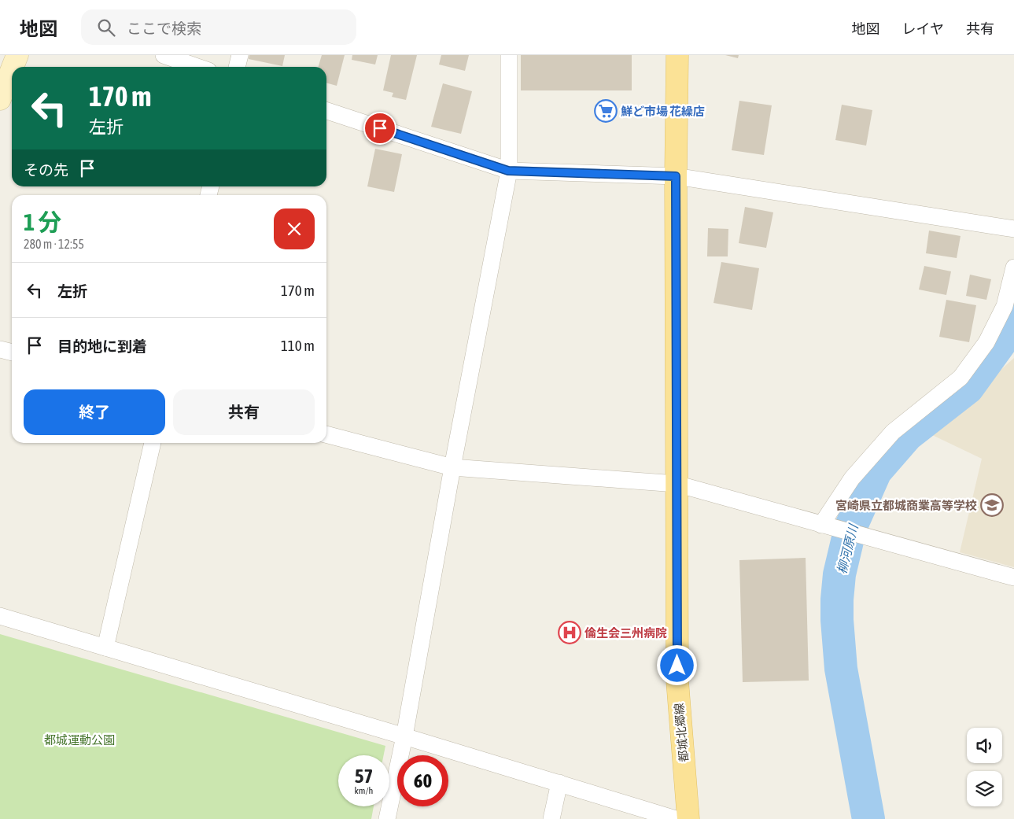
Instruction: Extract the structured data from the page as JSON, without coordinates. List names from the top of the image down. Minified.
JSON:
{"streets":{"main road":["都城北郷線"]},"water":["柳河原川"],"parks":["都城運動公園"],"places":{"supermarket":["鮮ど市場 花繰店"],"school or university":["宮崎県立都城商業高等学校"],"hospital":["倫生会三州病院"]},"page":{"header":"地図","search":"ここで検索","nav":["地図","レイヤ","共有"],"turn":["170 m","左折"],"then":"その先","heading":["1 分","280 m · 12:55"],"list":[{"name":"左折","value":"170 m"},{"name":"目的地に到着","value":"110 m"}],"buttons":["終了","共有"],"speed":"57 km/h","limit":"60"}}
